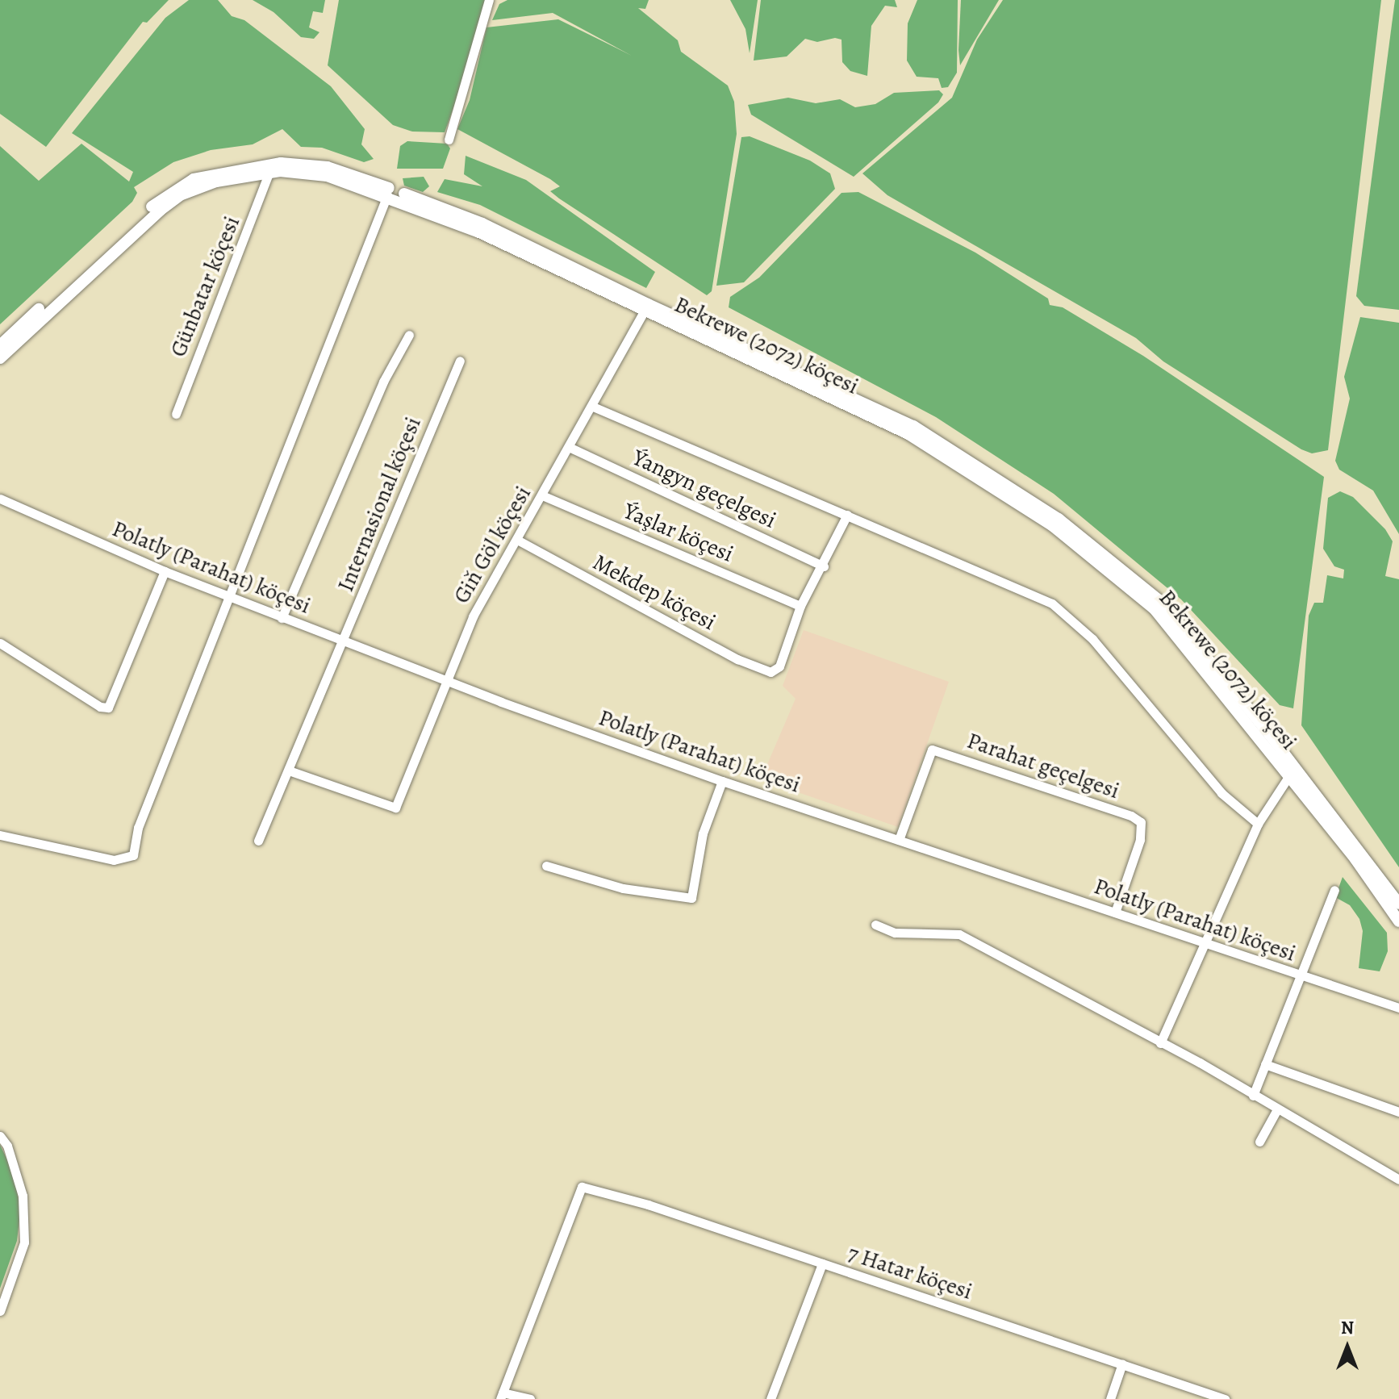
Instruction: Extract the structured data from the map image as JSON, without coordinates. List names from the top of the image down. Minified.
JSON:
{"streets":{"main road":["Bekrewe (2072) köçesi"],"street":["Günbatar köçesi","Ýangyn geçelgesi","Internasional köçesi","Ýaşlar köçesi","Giň Göl köçesi","Polatly (Parahat) köçesi","Mekdep köçesi","Parahat geçelgesi","7 Hatar köçesi"]},"crossings":[["Günbatar köçesi","Bekrewe (2072) köçesi"],["Bekrewe (2072) köçesi","Giň Göl köçesi"],["Ýangyn geçelgesi","Giň Göl köçesi"],["Internasional köçesi","Giň Göl köçesi"],["Internasional köçesi","Polatly (Parahat) köçesi"],["Ýaşlar köçesi","Giň Göl köçesi"],["Ýaşlar köçesi","Mekdep köçesi"],["Giň Göl köçesi","Polatly (Parahat) köçesi"],["Giň Göl köçesi","Mekdep köçesi"],["Polatly (Parahat) köçesi","Parahat geçelgesi"]],"north":"top"}
